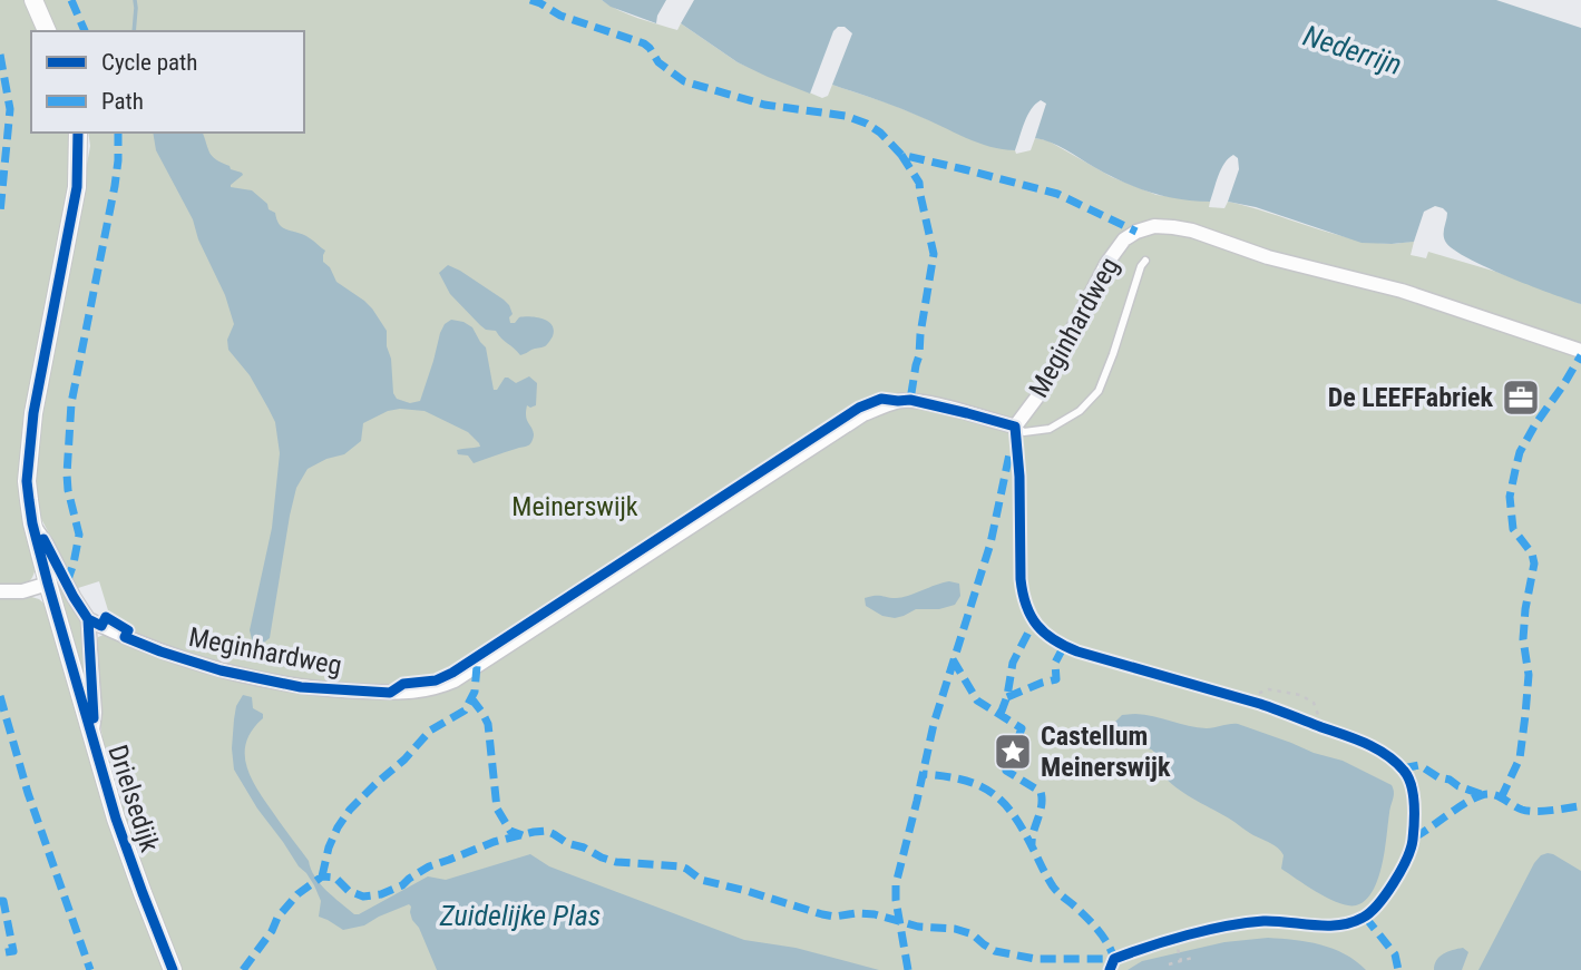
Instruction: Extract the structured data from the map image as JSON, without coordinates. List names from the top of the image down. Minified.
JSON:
{"streets":{"street":["Meginhardweg","Drielsedijk"]},"water":["Nederrijn","Zuidelijke Plas"],"parks":["Meinerswijk"],"places":{"office":["De LEEFFabriek"],"place":["Castellum Meinerswijk"]},"legend":["Cycle path","Path"]}
